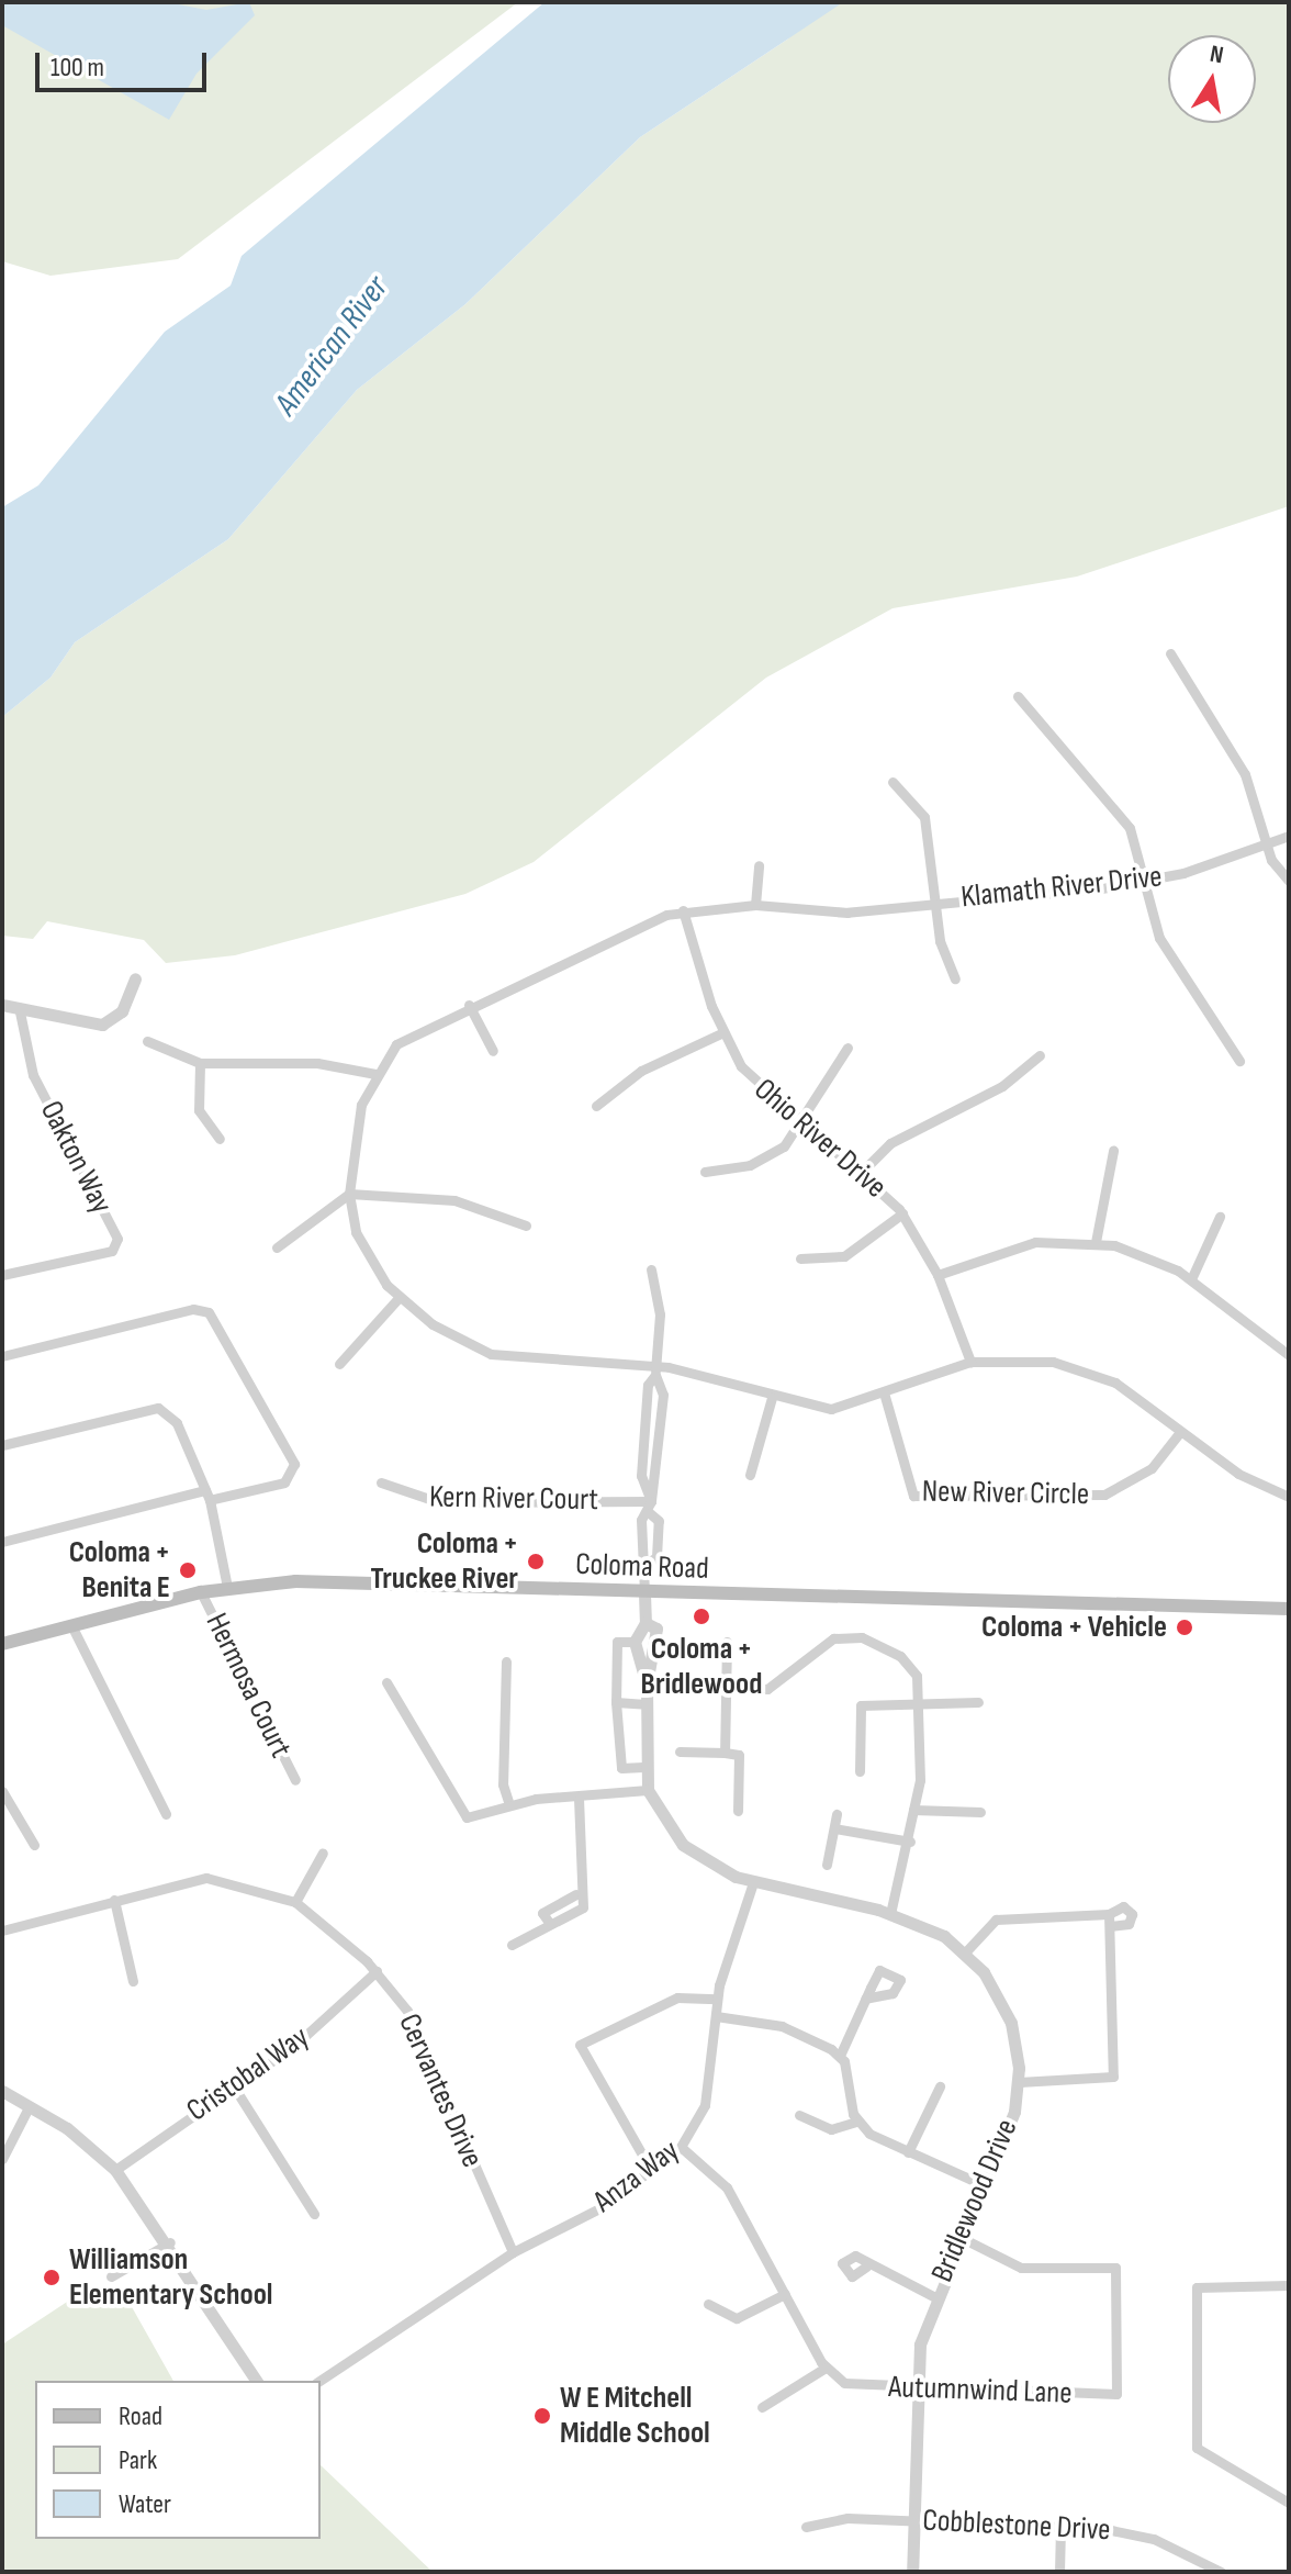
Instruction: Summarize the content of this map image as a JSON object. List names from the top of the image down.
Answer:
{
  "streets": {
    "main road": ["Coloma Road"],
    "street": [
      "Klamath River Drive",
      "Ohio River Drive",
      "Oakton Way",
      "New River Circle",
      "Kern River Court",
      "Hermosa Court",
      "Cristobal Way",
      "Cervantes Drive",
      "Anza Way",
      "Bridlewood Drive",
      "Autumnwind Lane",
      "Cobblestone Drive"
    ]
  },
  "crossings": [
    ["Klamath River Drive", "Ohio River Drive"],
    ["Klamath River Drive", "New River Circle"],
    ["Coloma Road", "Hermosa Court"],
    ["Coloma Road", "Bridlewood Drive"],
    ["Cristobal Way", "Cervantes Drive"],
    ["Cervantes Drive", "Anza Way"],
    ["Anza Way", "Bridlewood Drive"],
    ["Bridlewood Drive", "Autumnwind Lane"],
    ["Bridlewood Drive", "Cobblestone Drive"]
  ],
  "water": ["American River"],
  "places": [
    "Coloma + Truckee River",
    "Coloma + Benita E",
    "Coloma + Bridlewood",
    "Coloma + Vehicle",
    "Williamson Elementary School",
    "W E Mitchell Middle School"
  ],
  "legend": ["Road", "Park", "Water"],
  "scale_bar": "100 m",
  "north": "top"
}
